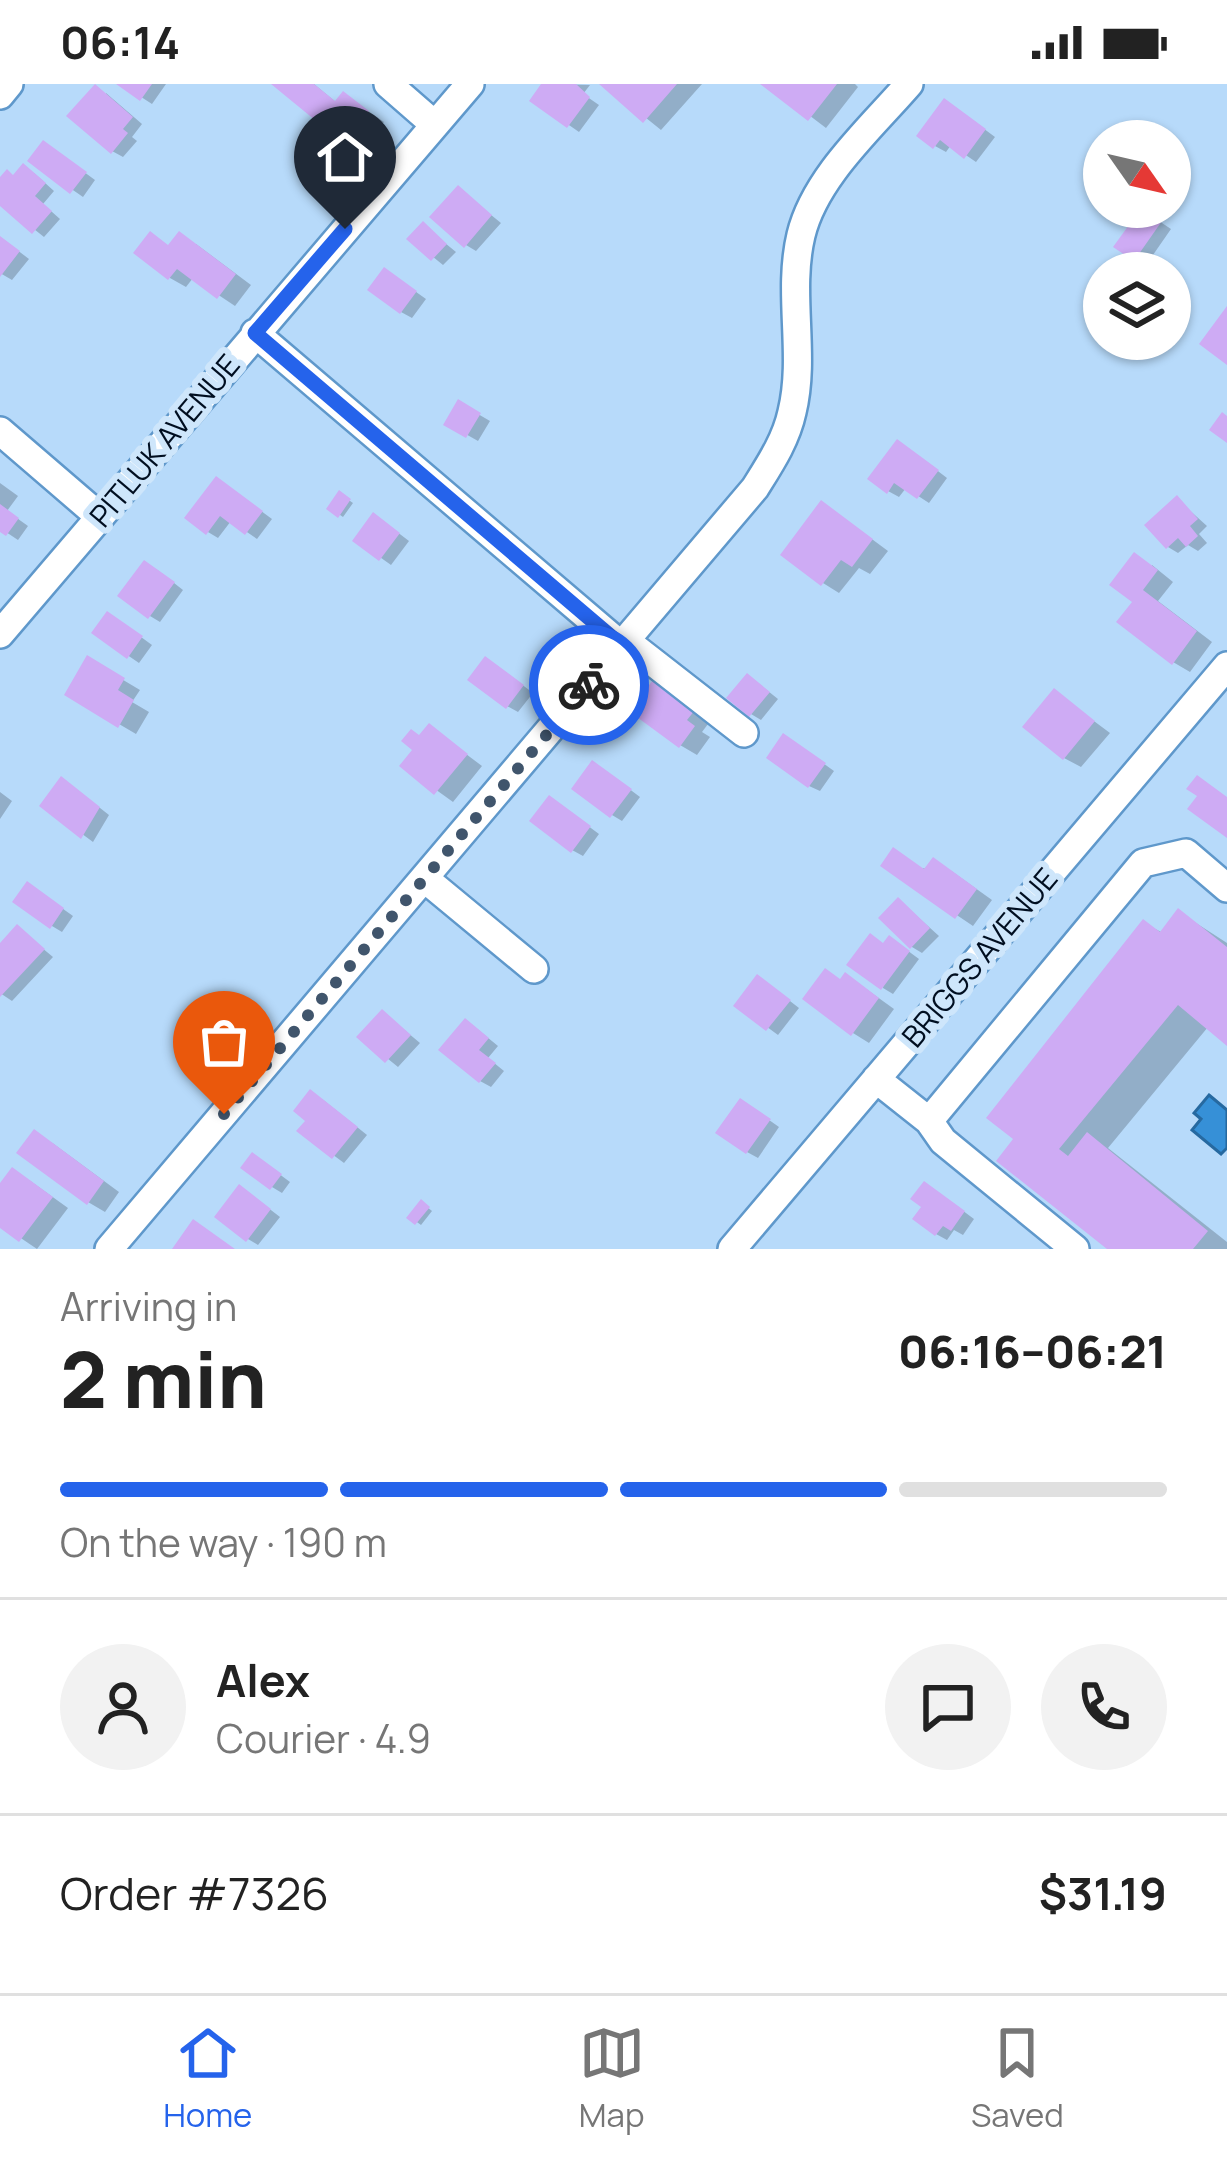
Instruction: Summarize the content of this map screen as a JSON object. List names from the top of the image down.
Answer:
{
  "streets": {
    "street": ["PITLUK AVENUE", "BRIGGS AVENUE"]
  },
  "north": "bottom right",
  "page": {
    "status": "06:14",
    "heading": ["2 min", "Arriving in", "06:16–06:21"],
    "panel": [
      "Alex",
      "Courier · 4.9",
      "Order #7326",
      "$31.19"
    ],
    "bar": "On the way · 190 m",
    "tabs": ["Home", "Map", "Saved"]
  }
}
